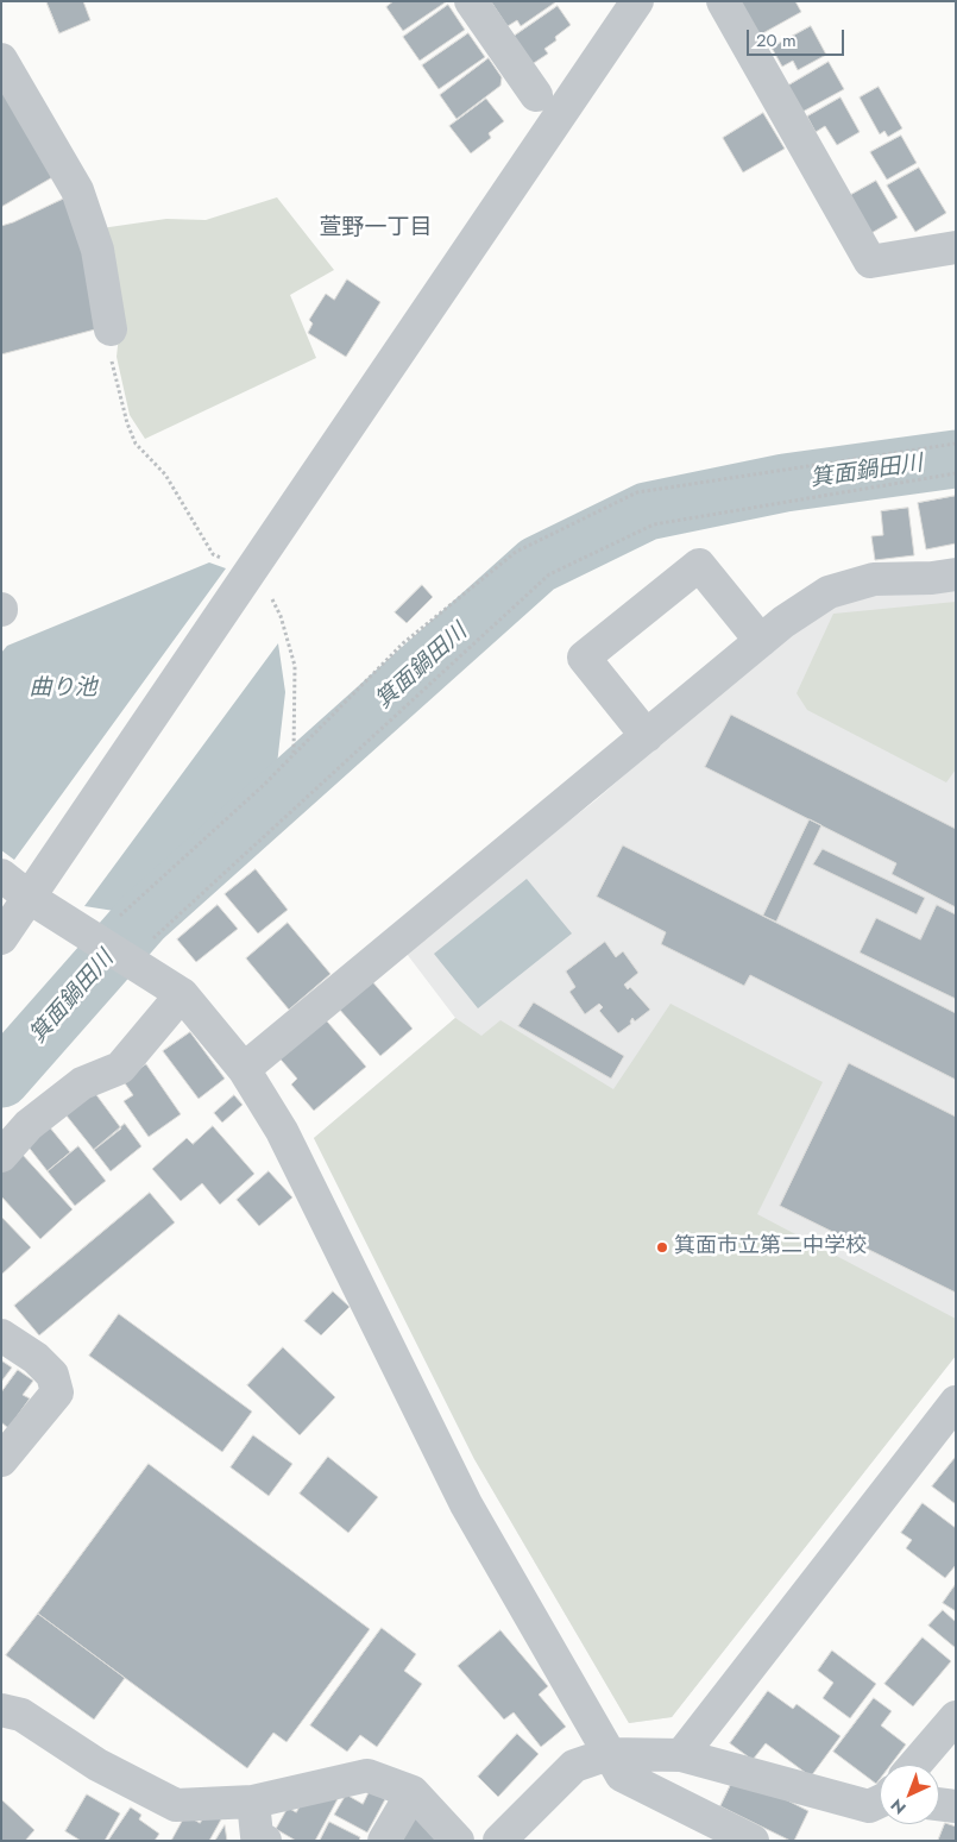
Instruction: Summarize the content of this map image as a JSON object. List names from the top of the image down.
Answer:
{
  "districts": ["萱野一丁目"],
  "water": ["箕面鍋田川", "曲り池"],
  "places": ["箕面市立第二中学校"],
  "scale_bar": "20 m",
  "north": "bottom left"
}
